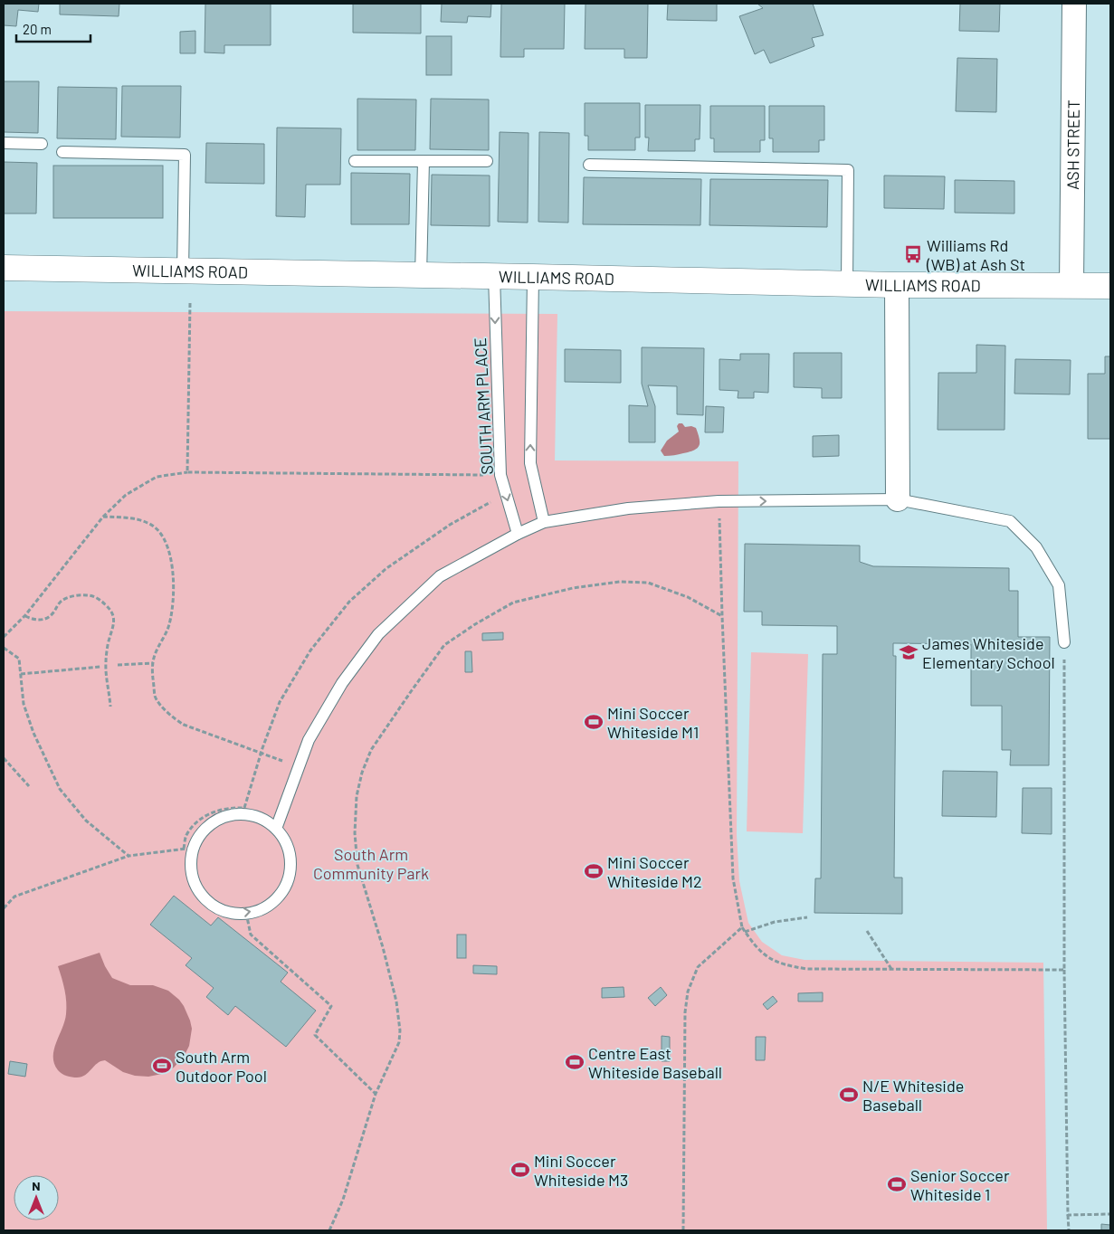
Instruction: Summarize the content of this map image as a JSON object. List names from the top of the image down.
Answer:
{
  "streets": {
    "street": ["ASH STREET", "WILLIAMS ROAD"],
    "lane": ["SOUTH ARM PLACE"]
  },
  "crossings": [
    ["ASH STREET", "WILLIAMS ROAD"],
    ["WILLIAMS ROAD", "SOUTH ARM PLACE"]
  ],
  "parks": ["South Arm Community Park"],
  "places": {
    "bus stop": ["Williams Rd (WB) at Ash St"],
    "school or university": ["James Whiteside Elementary School"],
    "sports": [
      "Mini Soccer Whiteside M1",
      "Mini Soccer Whiteside M2",
      "Centre East Whiteside Baseball",
      "South Arm Outdoor Pool",
      "N/E Whiteside Baseball",
      "Mini Soccer Whiteside M3",
      "Senior Soccer Whiteside 1"
    ]
  },
  "scale_bar": "20 m",
  "north": "top"
}
